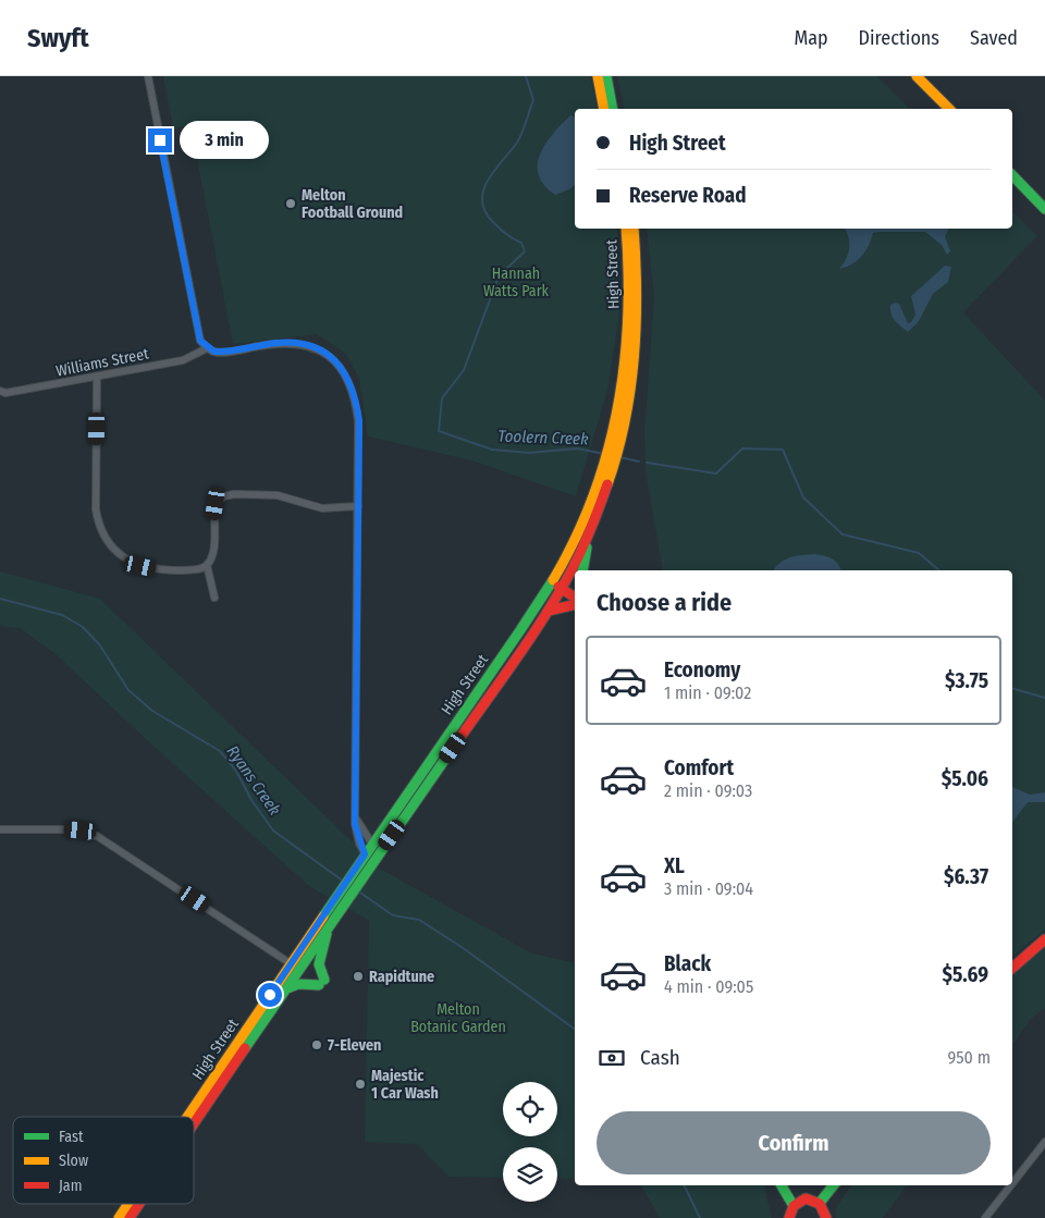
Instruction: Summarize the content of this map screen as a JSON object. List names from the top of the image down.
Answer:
{
  "streets": {
    "main road": ["High Street"],
    "street": ["Williams Street"]
  },
  "water": ["Toolern Creek", "Ryans Creek"],
  "parks": ["Hannah Watts Park", "Melton Botanic Garden"],
  "places": [
    "Melton Football Ground",
    "Rapidtune",
    "7-Eleven",
    "Majestic 1 Car Wash"
  ],
  "legend": ["Fast", "Slow", "Jam"],
  "page": {
    "header": "Swyft",
    "nav": ["Map", "Directions", "Saved"],
    "banner": ["High Street", "Reserve Road"],
    "bubble": "3 min",
    "heading": "Choose a ride",
    "list": [
      {
        "name": "Economy",
        "note": "1 min · 09:02",
        "value": "$3.75"
      },
      {
        "name": "Comfort",
        "note": "2 min · 09:03",
        "value": "$5.06"
      },
      {
        "name": "XL",
        "note": "3 min · 09:04",
        "value": "$6.37"
      },
      {
        "name": "Black",
        "note": "4 min · 09:05",
        "value": "$5.69"
      }
    ],
    "pay": ["Cash", "950 m"],
    "buttons": "Confirm"
  }
}
